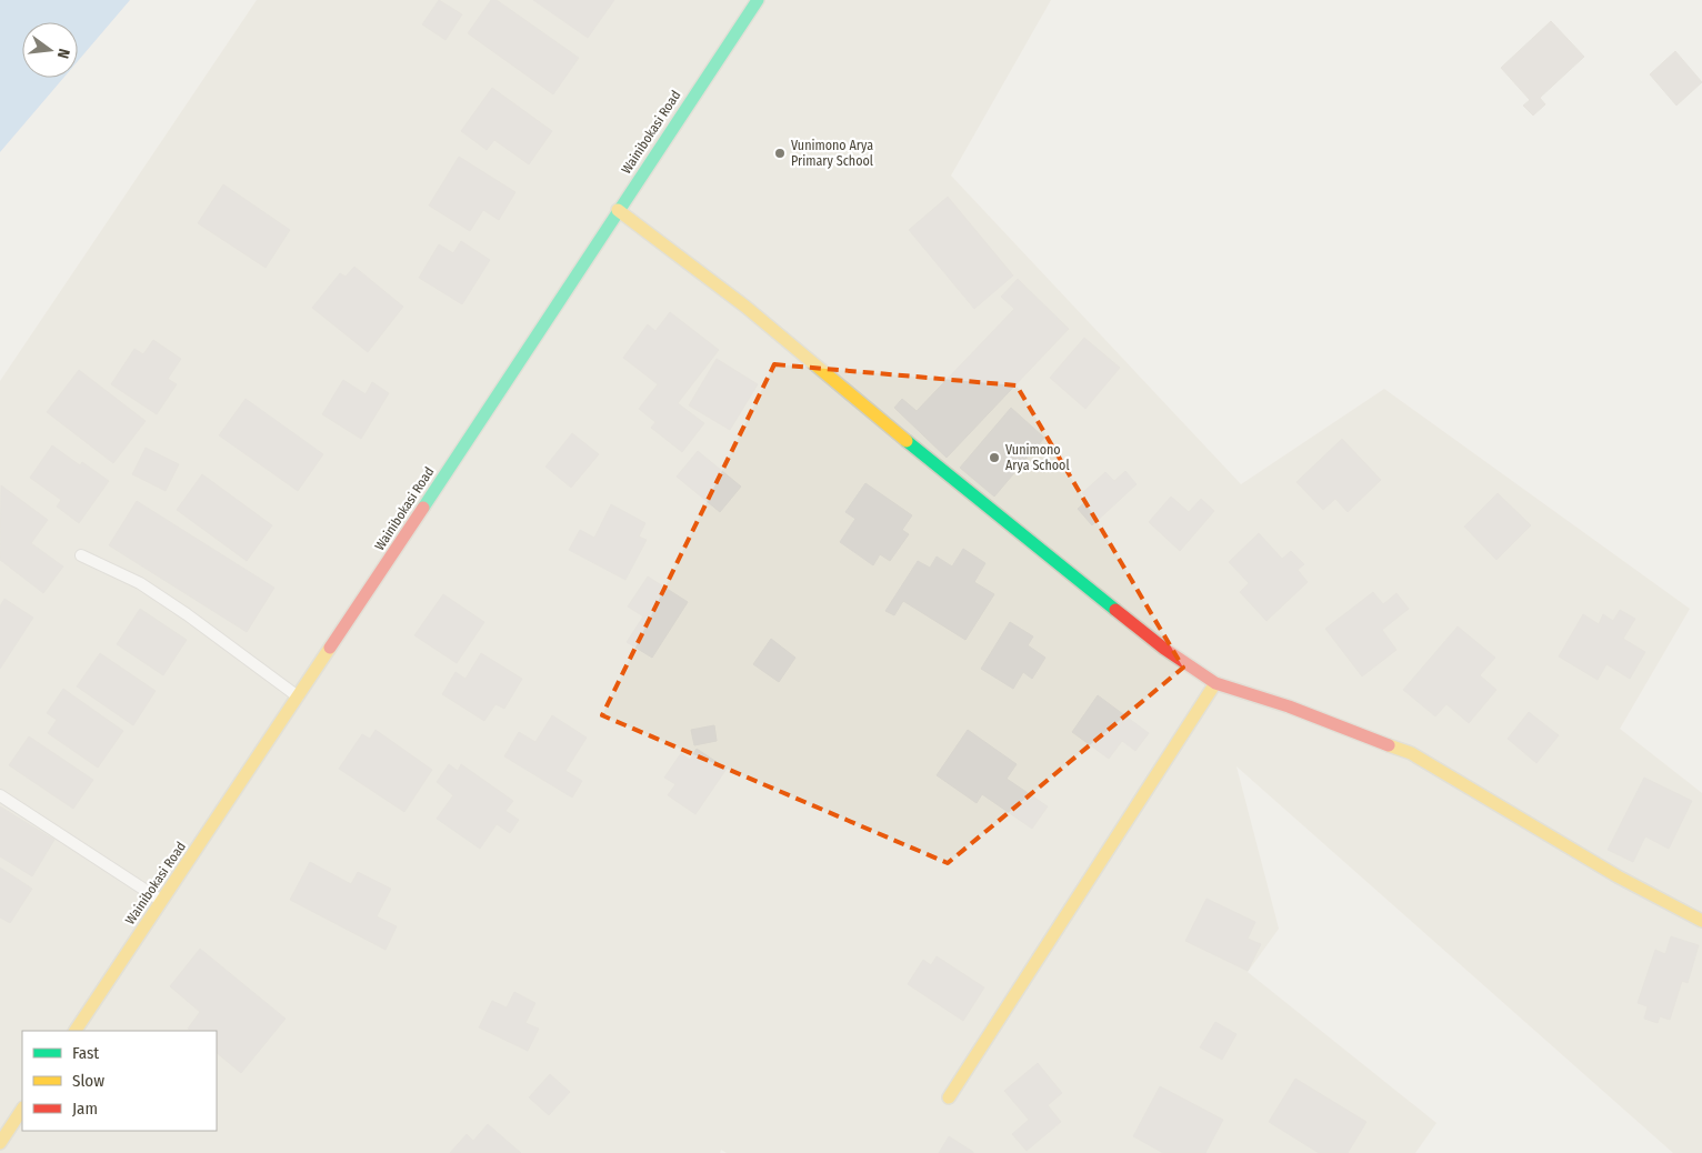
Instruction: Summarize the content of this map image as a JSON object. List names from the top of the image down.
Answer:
{
  "streets": {
    "street": ["Wainibokasi Road"]
  },
  "places": ["Vunimono Arya Primary School", "Vunimono Arya School"],
  "legend": ["Fast", "Slow", "Jam"],
  "north": "right"
}
